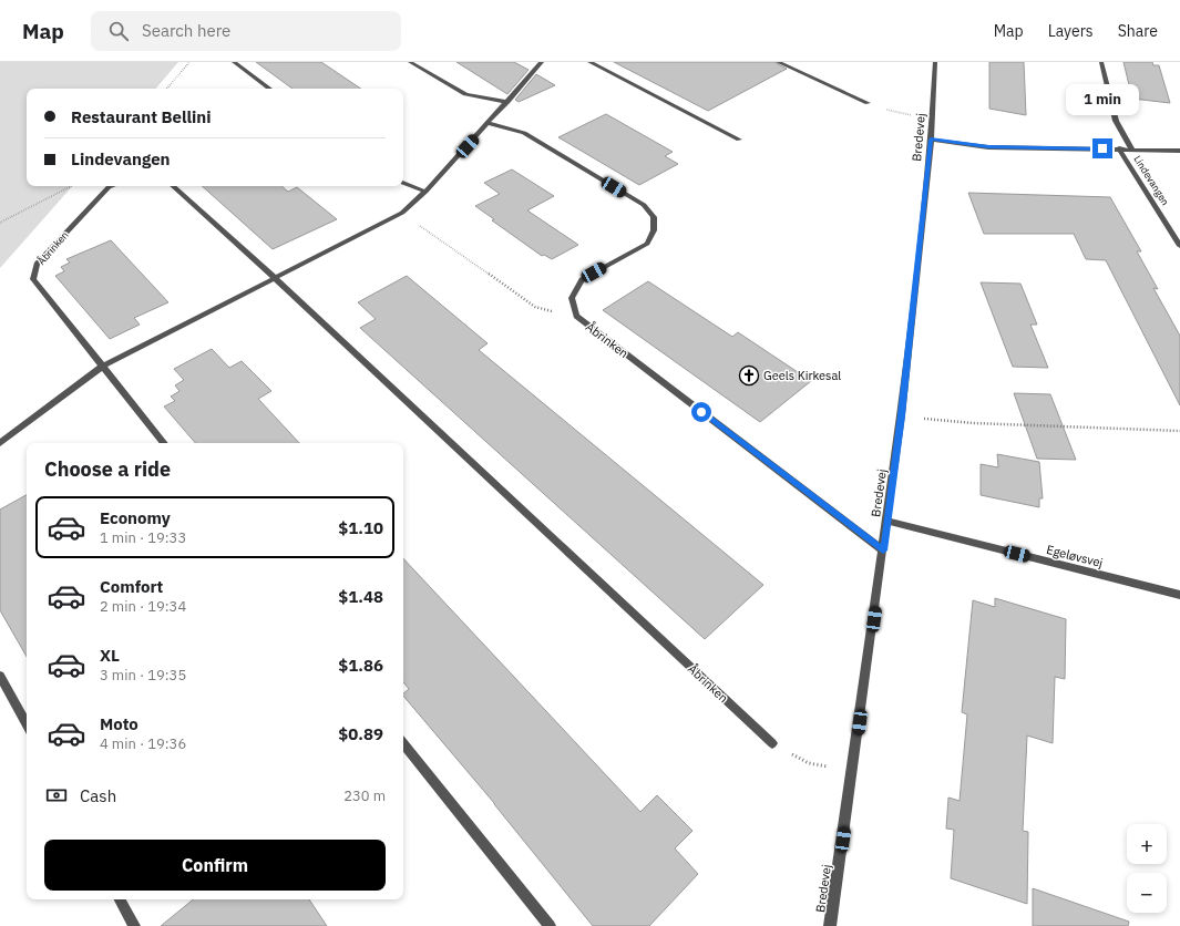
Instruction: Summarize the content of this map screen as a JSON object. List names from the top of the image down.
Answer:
{
  "streets": {
    "street": [
      "Bredevej",
      "Lindevangen",
      "Åbrinken",
      "Egeløvsvej"
    ]
  },
  "crossings": [
    ["Bredevej", "Lindevangen"],
    ["Bredevej", "Åbrinken"],
    ["Bredevej", "Egeløvsvej"]
  ],
  "places": {
    "church": ["Geels Kirkesal"]
  },
  "page": {
    "header": "Map",
    "search": "Search here",
    "nav": ["Map", "Layers", "Share"],
    "bubble": "1 min",
    "banner": ["Restaurant Bellini", "Lindevangen"],
    "heading": "Choose a ride",
    "list": [
      {
        "name": "Economy",
        "note": "1 min · 19:33",
        "value": "$1.10"
      },
      {
        "name": "Comfort",
        "note": "2 min · 19:34",
        "value": "$1.48"
      },
      {
        "name": "XL",
        "note": "3 min · 19:35",
        "value": "$1.86"
      },
      {
        "name": "Moto",
        "note": "4 min · 19:36",
        "value": "$0.89"
      }
    ],
    "pay": ["Cash", "230 m"],
    "map_buttons": ["+", "−"],
    "buttons": "Confirm"
  }
}
